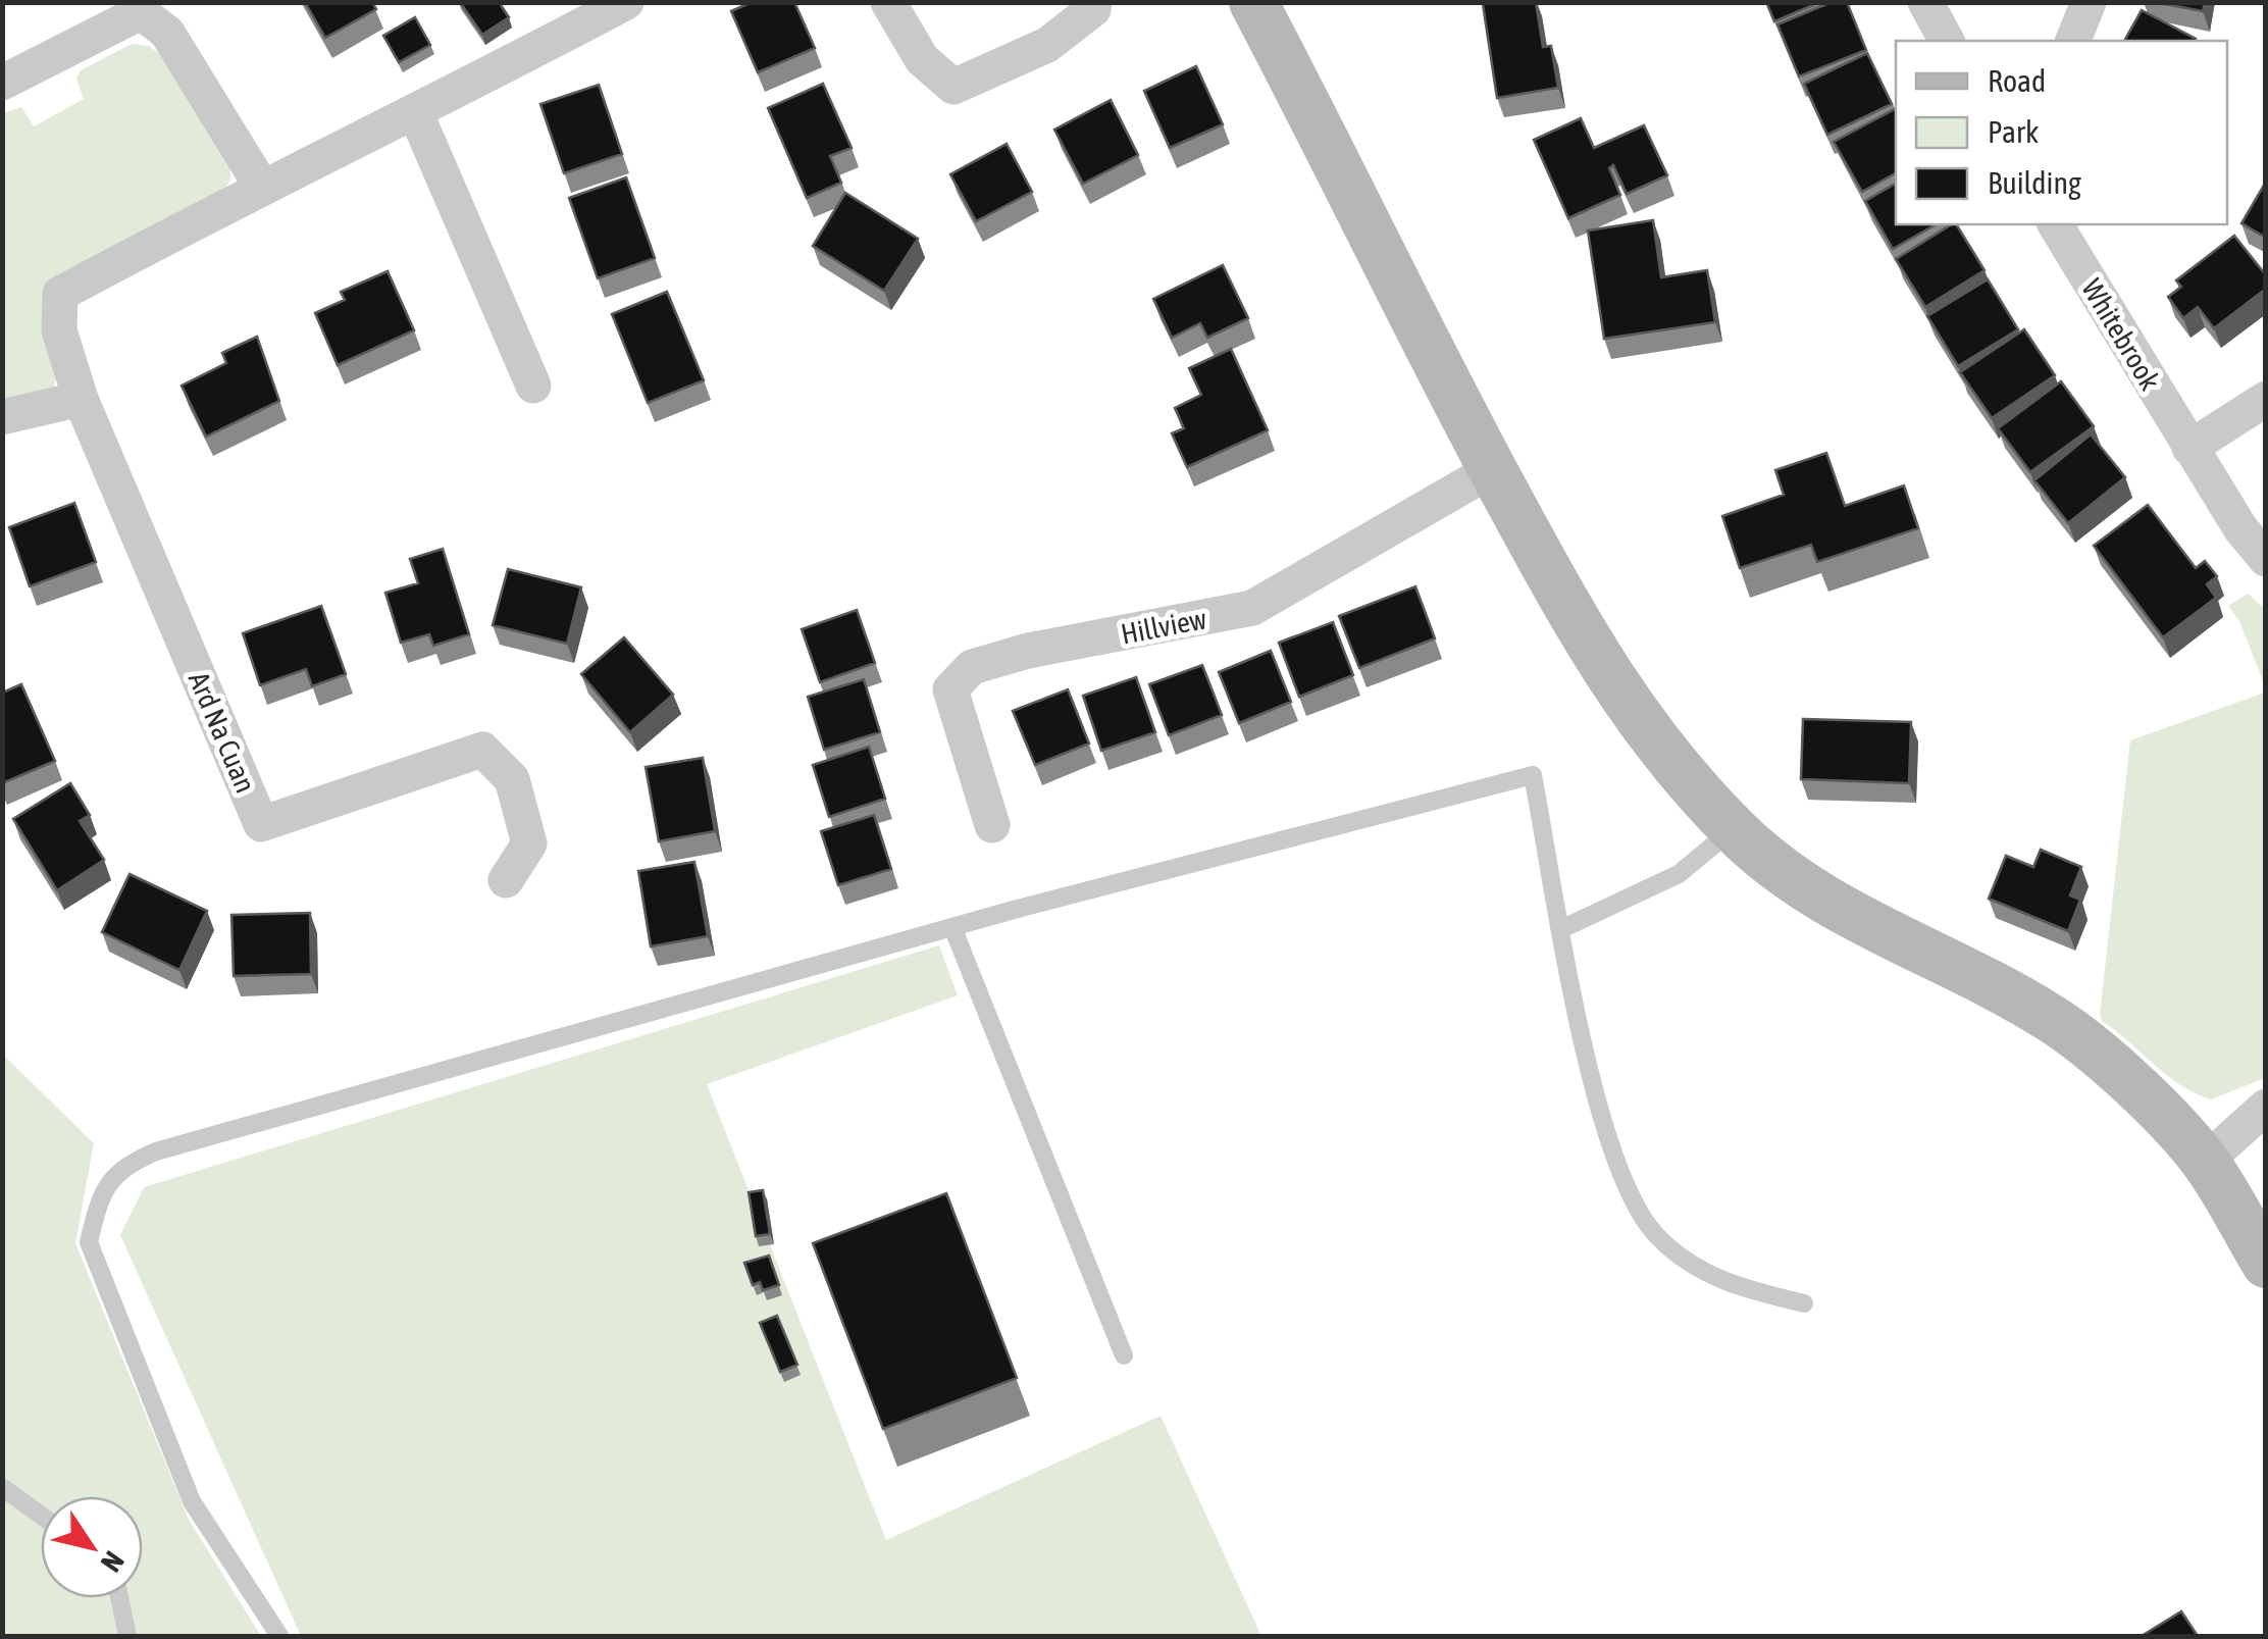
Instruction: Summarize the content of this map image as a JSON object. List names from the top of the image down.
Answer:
{
  "streets": {
    "street": ["Whitebrook", "Hillview", "Ard Na Cuan"]
  },
  "legend": ["Road", "Park", "Building"],
  "north": "bottom right"
}
